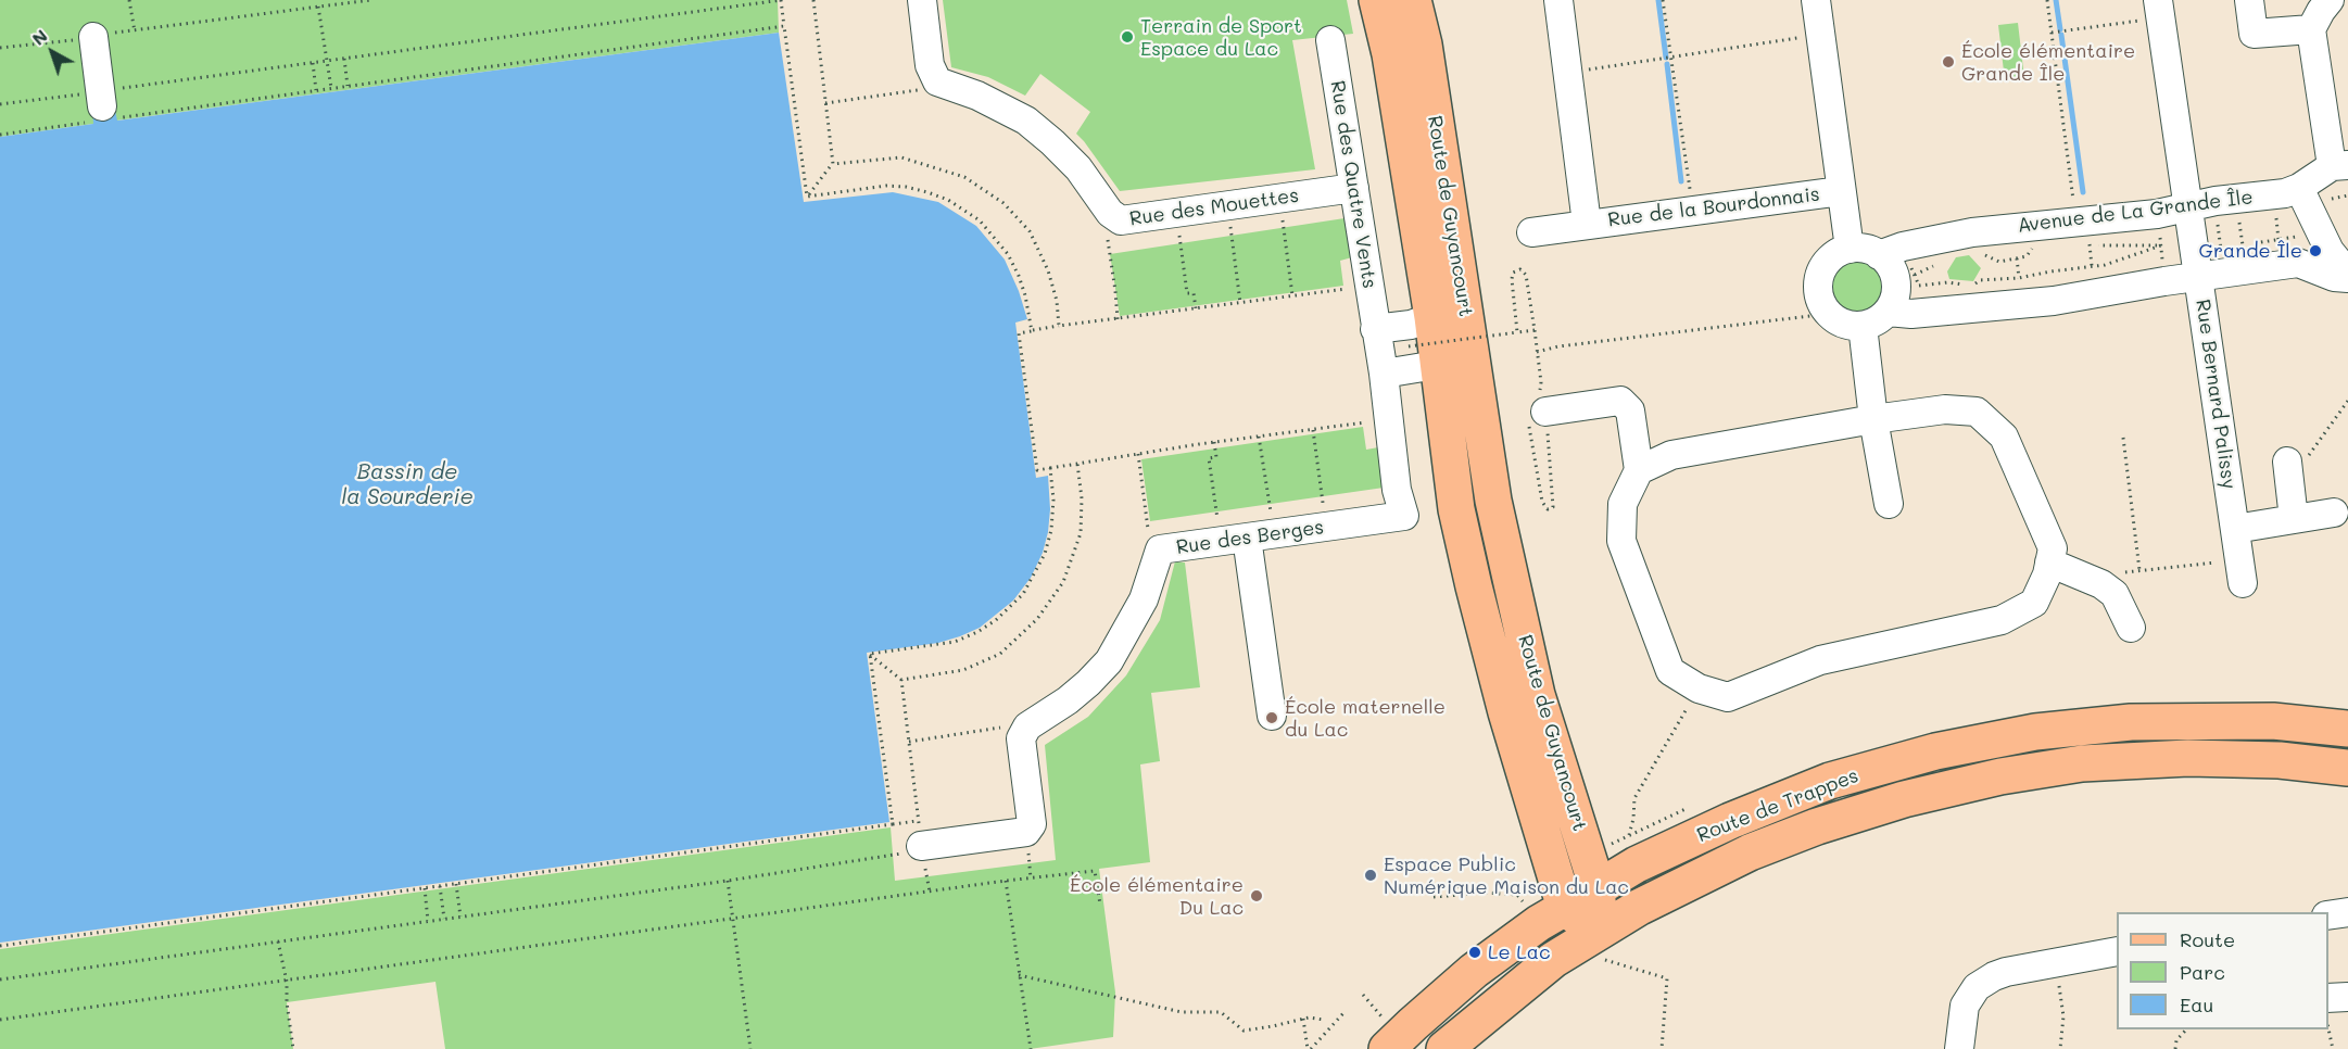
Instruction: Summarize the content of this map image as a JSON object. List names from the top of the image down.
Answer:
{
  "streets": {
    "main road": ["Route de Guyancourt", "Route de Trappes"],
    "street": [
      "Rue des Quatre Vents",
      "Rue des Mouettes",
      "Rue de la Bourdonnais",
      "Avenue de La Grande Île",
      "Rue Bernard Palissy",
      "Rue des Berges"
    ]
  },
  "crossings": [
    ["Rue des Quatre Vents", "Rue des Mouettes"],
    ["Rue des Quatre Vents", "Rue des Berges"],
    ["Avenue de La Grande Île", "Rue Bernard Palissy"],
    ["Route de Guyancourt", "Route de Trappes"]
  ],
  "water": ["Bassin de la Sourderie"],
  "places": [
    "Terrain de Sport Espace du Lac",
    "École élémentaire Grande Île",
    "Grande Île",
    "École maternelle du Lac",
    "Espace Public Numérique Maison du Lac",
    "École élémentaire Du Lac",
    "Le Lac"
  ],
  "legend": ["Route", "Parc", "Eau"],
  "north": "top left"
}
